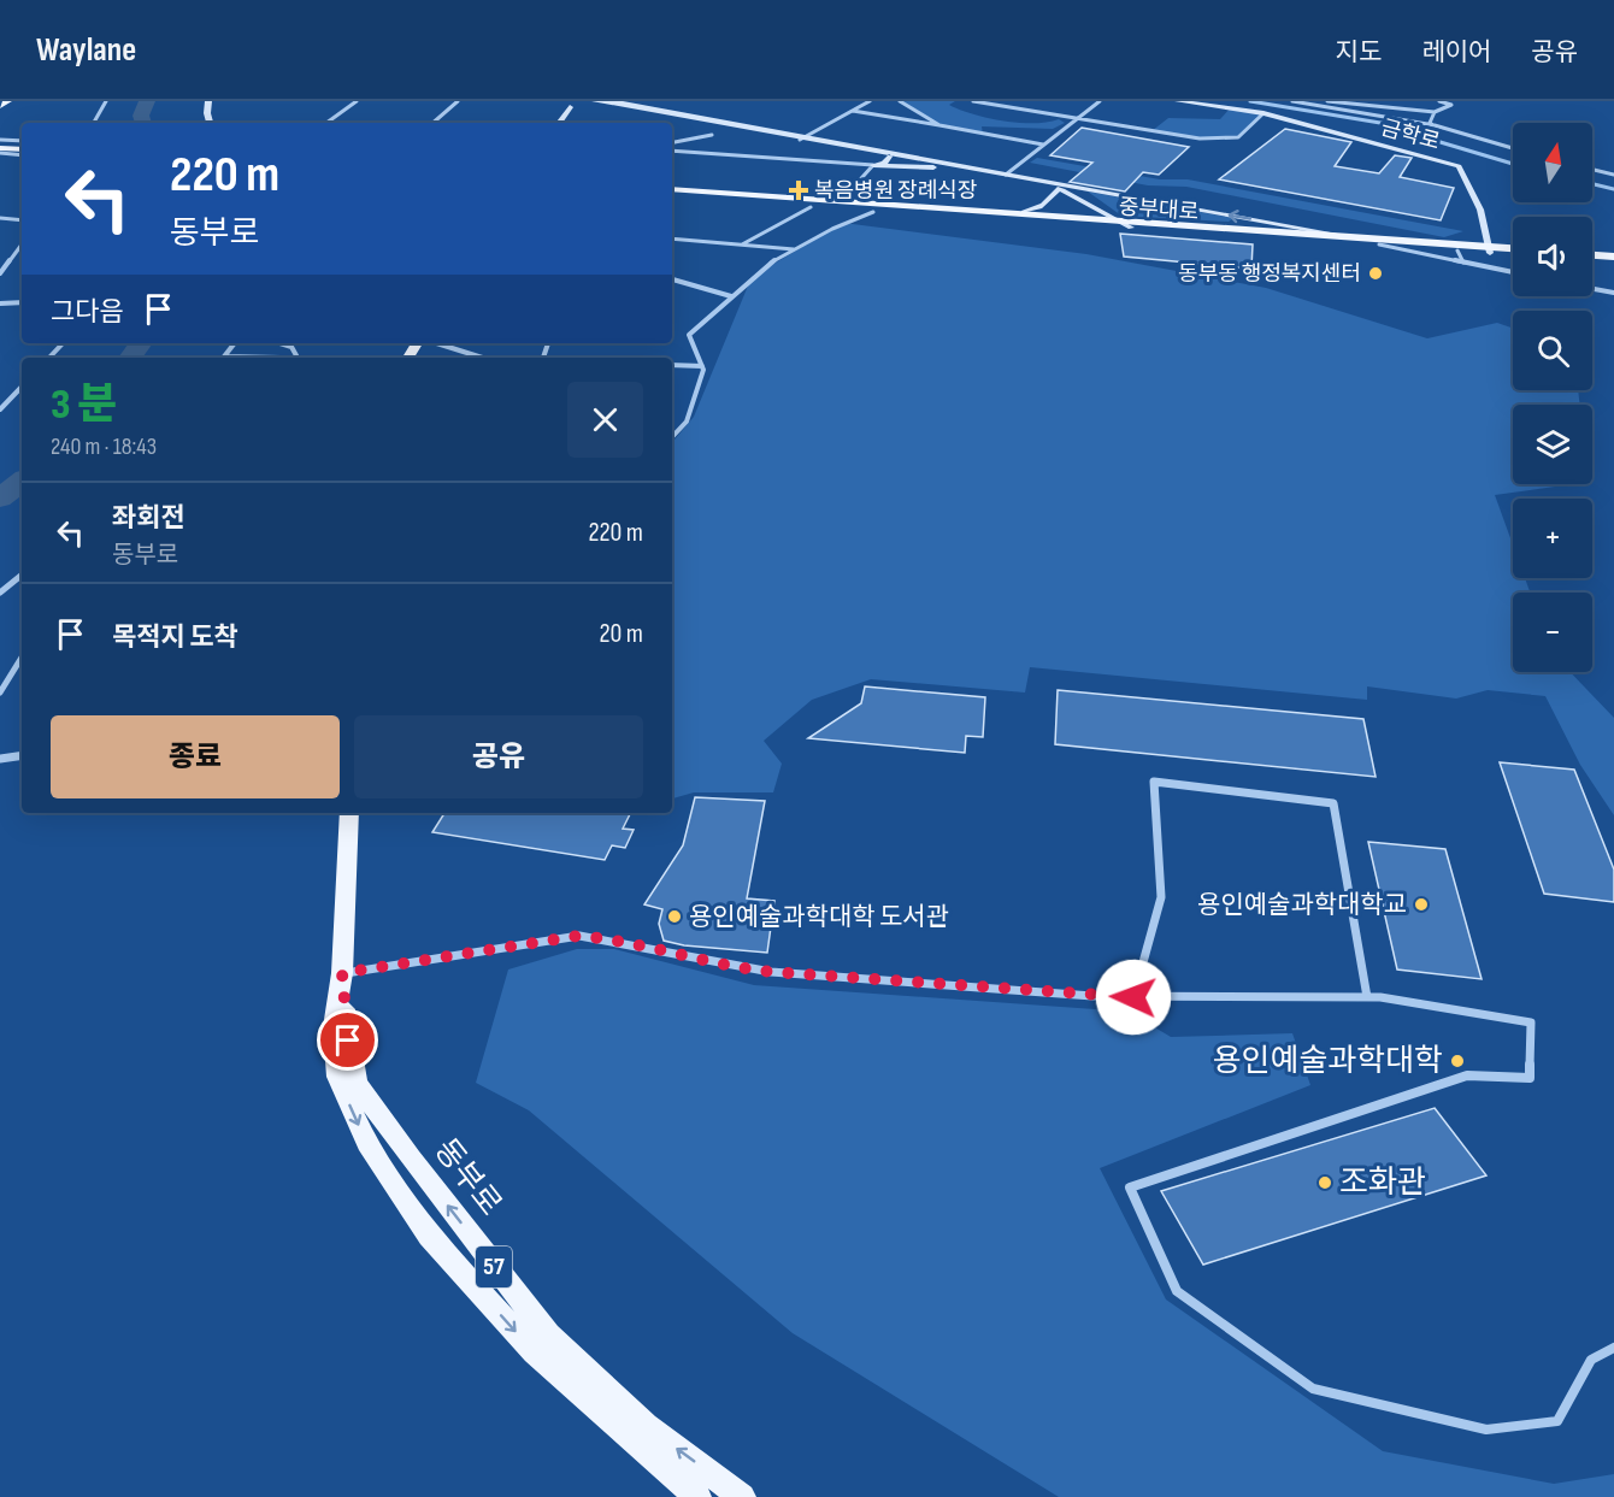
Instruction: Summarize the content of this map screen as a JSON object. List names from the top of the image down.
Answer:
{
  "streets": {
    "main road": [
      "금학로",
      "중부대로",
      "동부로",
      "57"
    ]
  },
  "crossings": [
    ["금학로", "중부대로"]
  ],
  "places": {
    "health": ["복음병원 장례식장"],
    "other": [
      "동부동 행정복지센터",
      "용인예술과학대학교",
      "용인예술과학대학 도서관",
      "용인예술과학대학",
      "조화관"
    ]
  },
  "north": "top",
  "page": {
    "header": "Waylane",
    "nav": ["지도", "레이어", "공유"],
    "map_buttons": ["+", "−"],
    "turn": ["220 m", "동부로"],
    "then": "그다음",
    "heading": ["3 분", "240 m · 18:43"],
    "list": [
      {
        "name": "좌회전",
        "note": "동부로",
        "value": "220 m"
      },
      {
        "name": "목적지 도착",
        "value": "20 m"
      }
    ],
    "buttons": ["종료", "공유"]
  }
}
